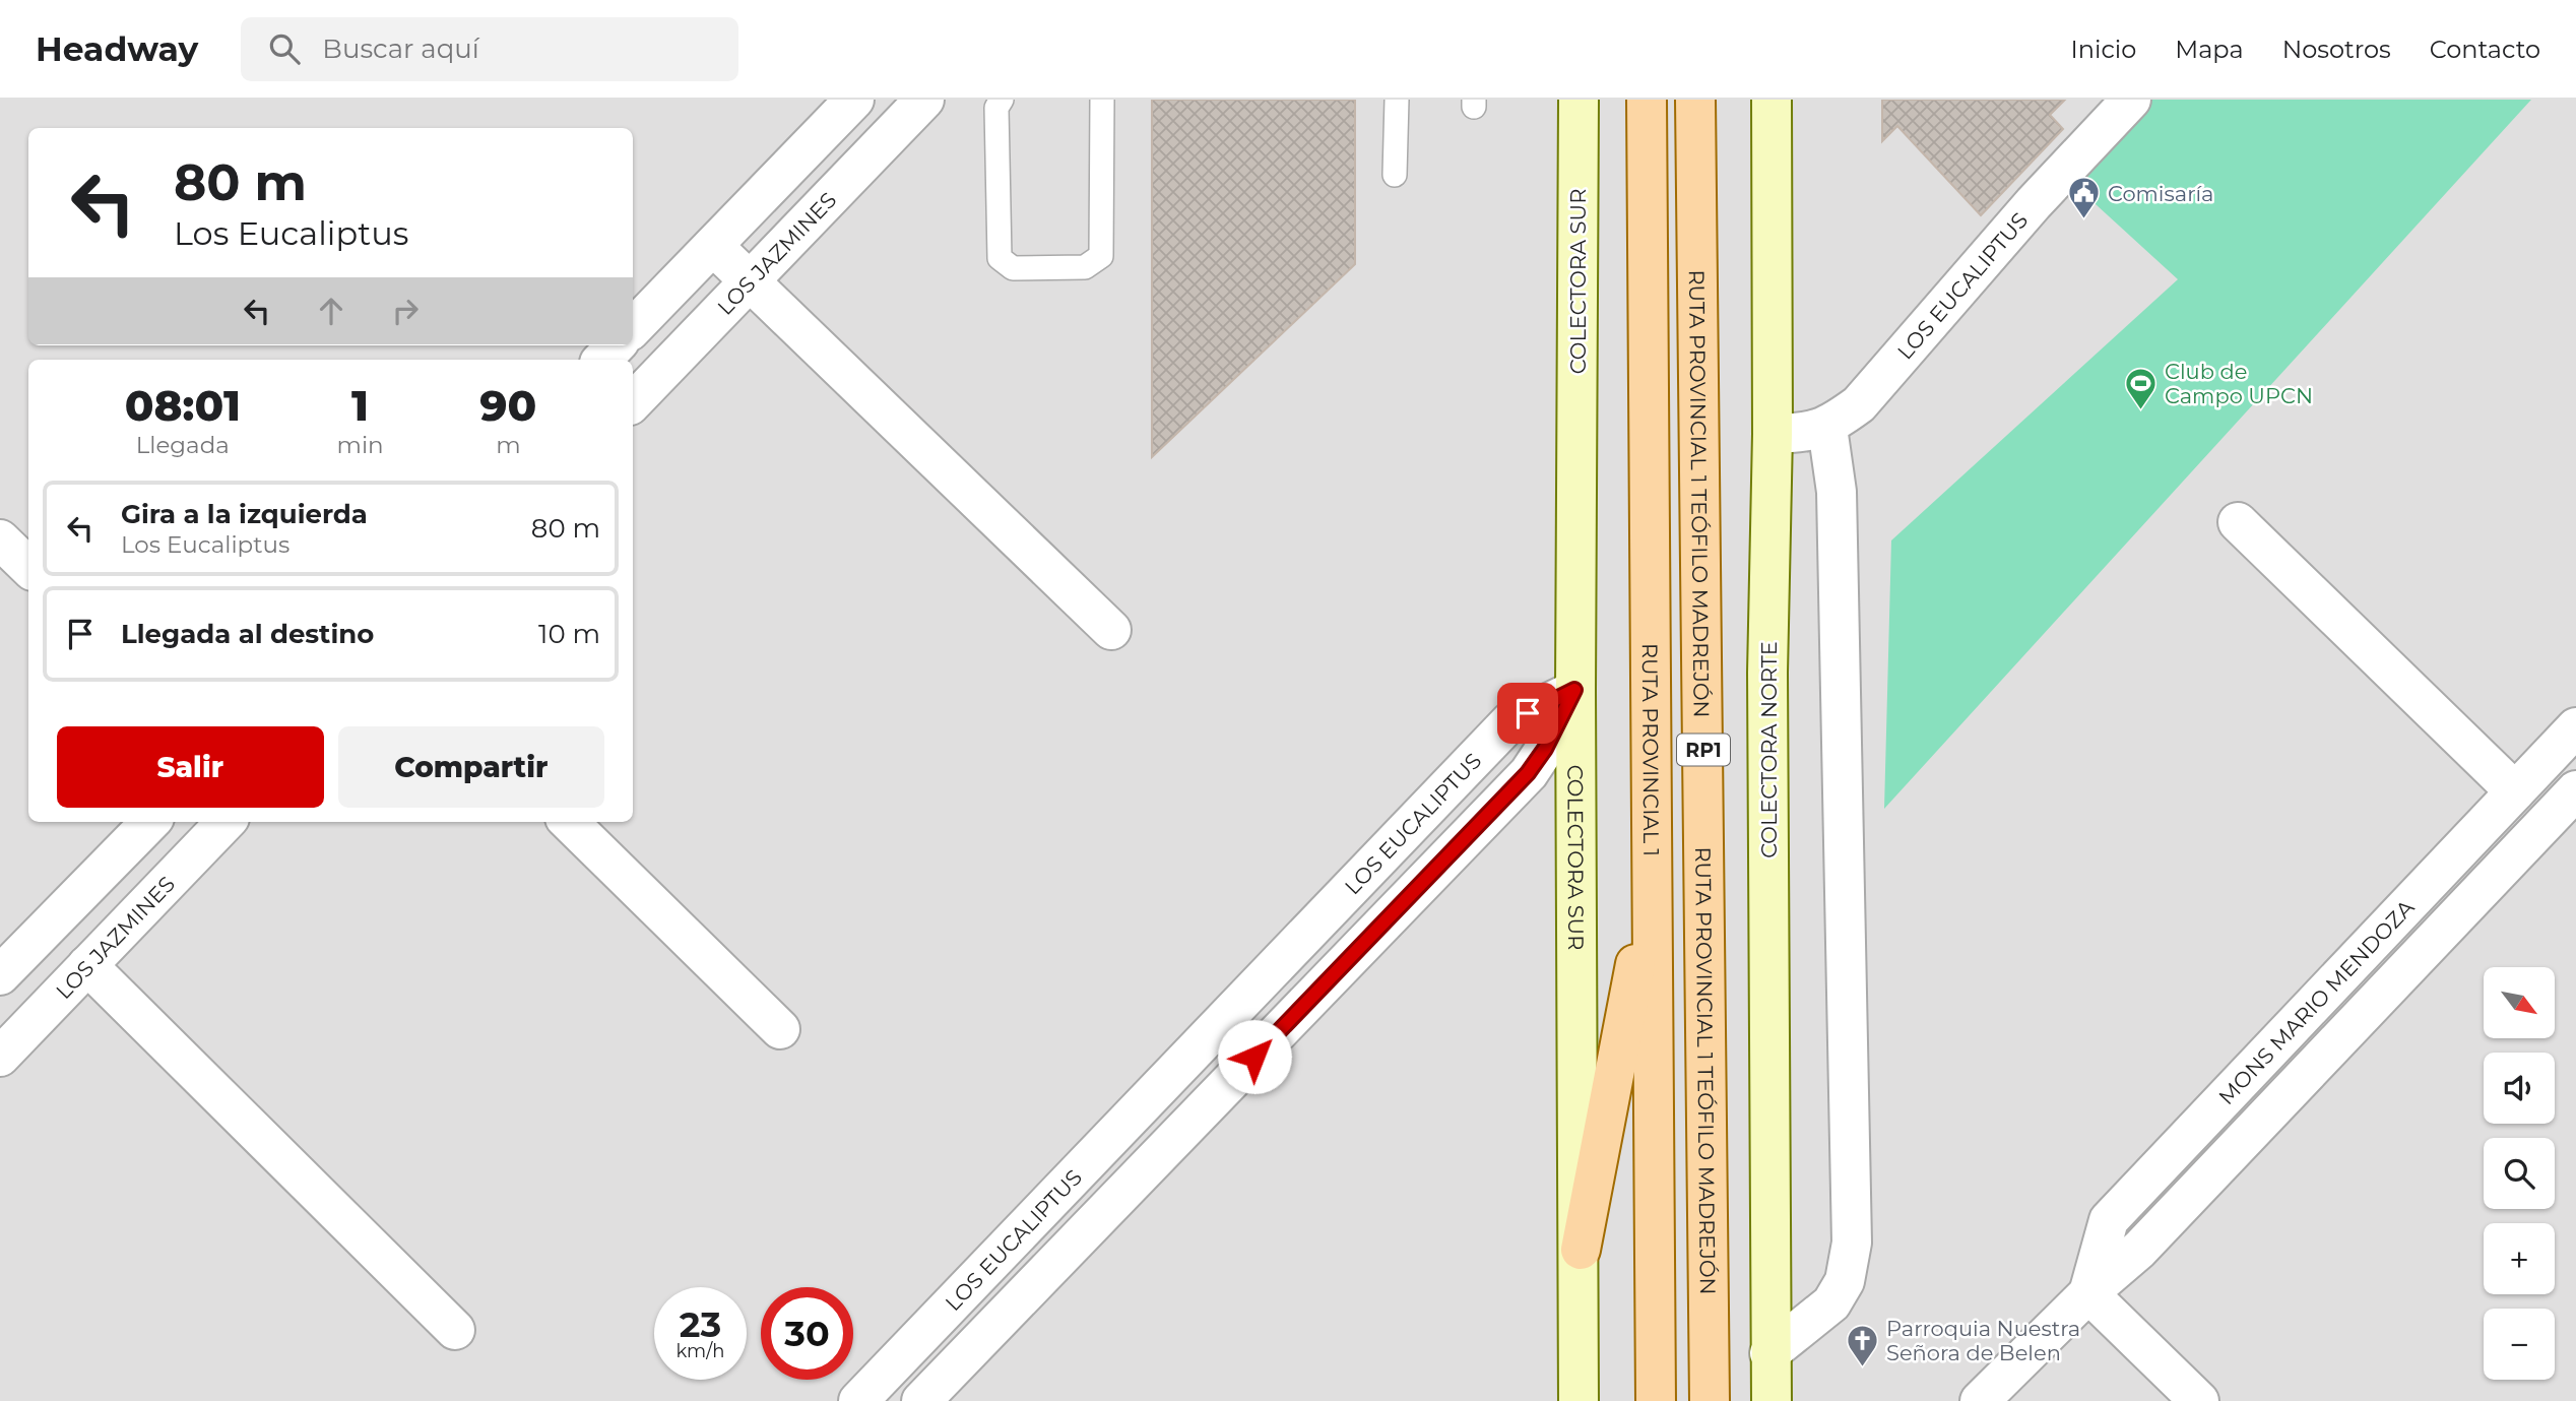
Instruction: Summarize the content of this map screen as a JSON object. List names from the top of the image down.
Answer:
{
  "streets": {
    "main road": [
      "COLECTORA SUR",
      "RUTA PROVINCIAL 1 TEÓFILO MADREJÓN",
      "RP1",
      "COLECTORA NORTE",
      "RUTA PROVINCIAL 1"
    ],
    "street": ["LOS JAZMINES", "LOS EUCALIPTUS", "MONS MARIO MENDOZA"]
  },
  "crossings": [
    ["COLECTORA SUR", "LOS EUCALIPTUS"],
    ["LOS EUCALIPTUS", "COLECTORA NORTE"]
  ],
  "places": {
    "public building": ["Comisaría"],
    "sports": ["Club de Campo UPCN"],
    "church": ["Parroquia Nuestra Señora de Belen"]
  },
  "north": "bottom right",
  "page": {
    "header": "Headway",
    "search": "Buscar aquí",
    "nav": [
      "Inicio",
      "Mapa",
      "Nosotros",
      "Contacto"
    ],
    "turn": ["80 m", "Los Eucaliptus"],
    "eta": [
      "08:01",
      "Llegada",
      "1",
      "min",
      "90",
      "m"
    ],
    "list": [
      {
        "name": "Gira a la izquierda",
        "note": "Los Eucaliptus",
        "value": "80 m"
      },
      {
        "name": "Llegada al destino",
        "value": "10 m"
      }
    ],
    "buttons": ["Salir", "Compartir"],
    "map_buttons": ["+", "−"],
    "speed": "23 km/h",
    "limit": "30"
  }
}
